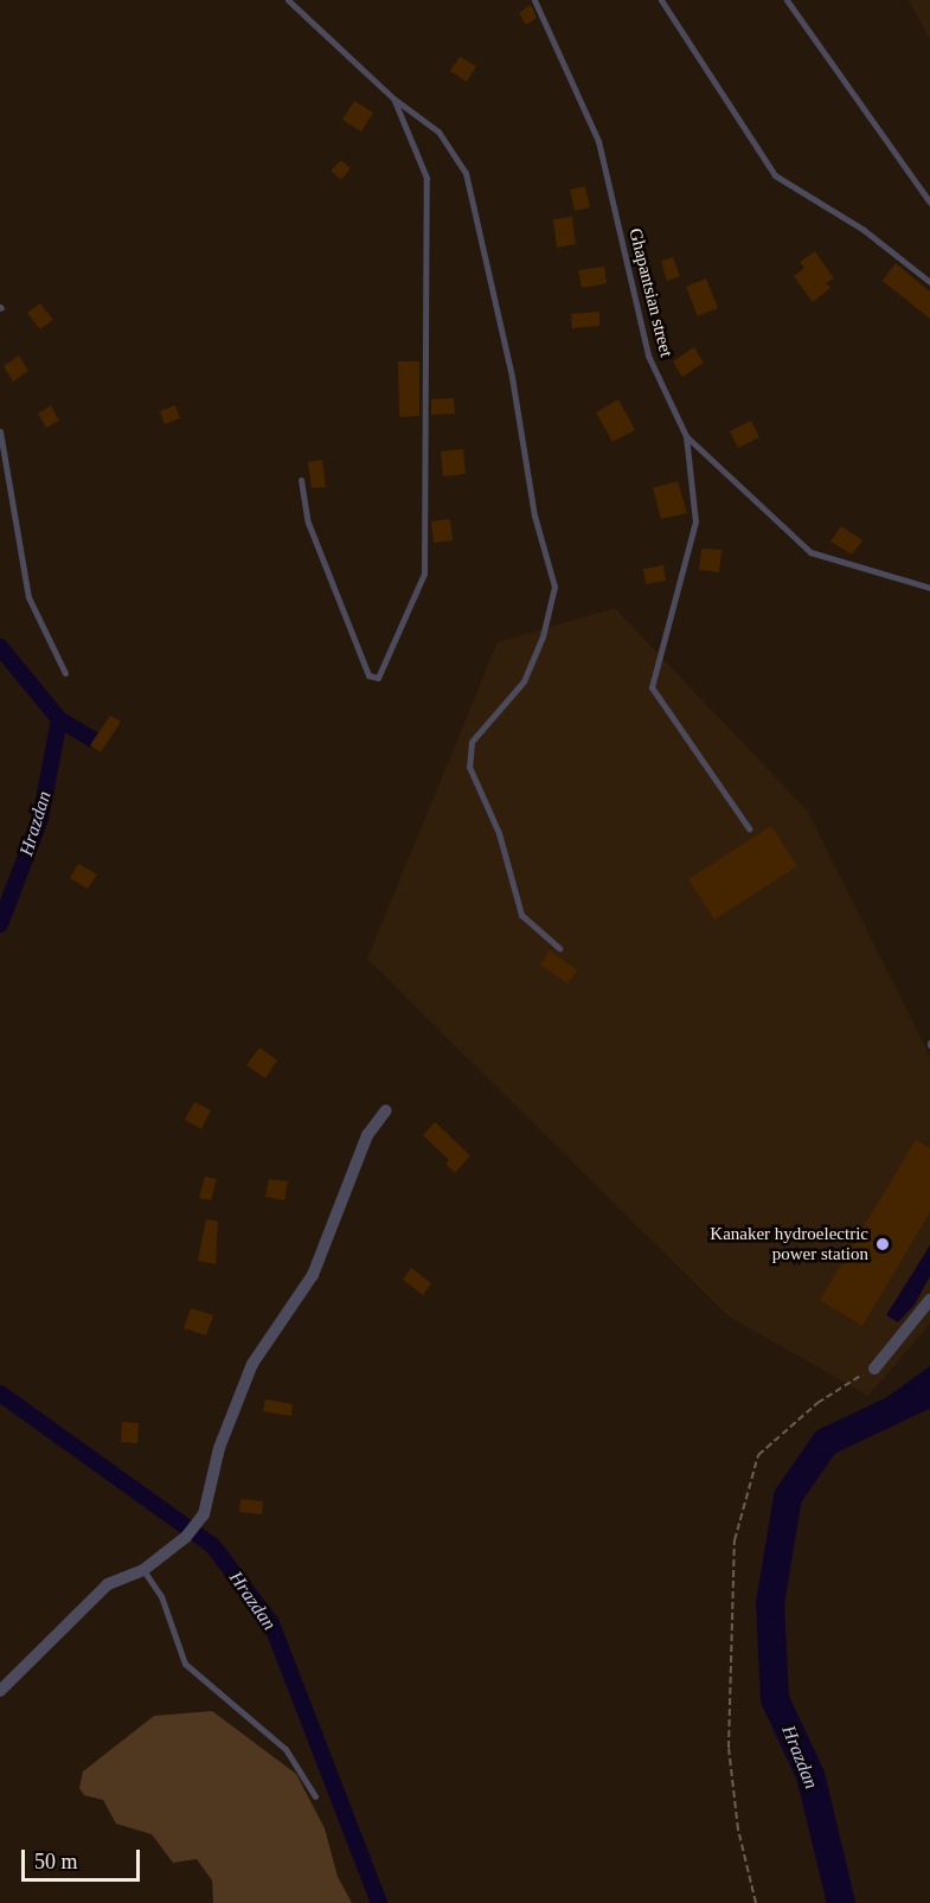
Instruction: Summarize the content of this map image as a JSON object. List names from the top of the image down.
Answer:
{
  "streets": {
    "lane": ["Ghapantsian street"]
  },
  "water": ["Hrazdan"],
  "places": ["Kanaker hydroelectric power station"],
  "scale_bar": "50 m"
}
